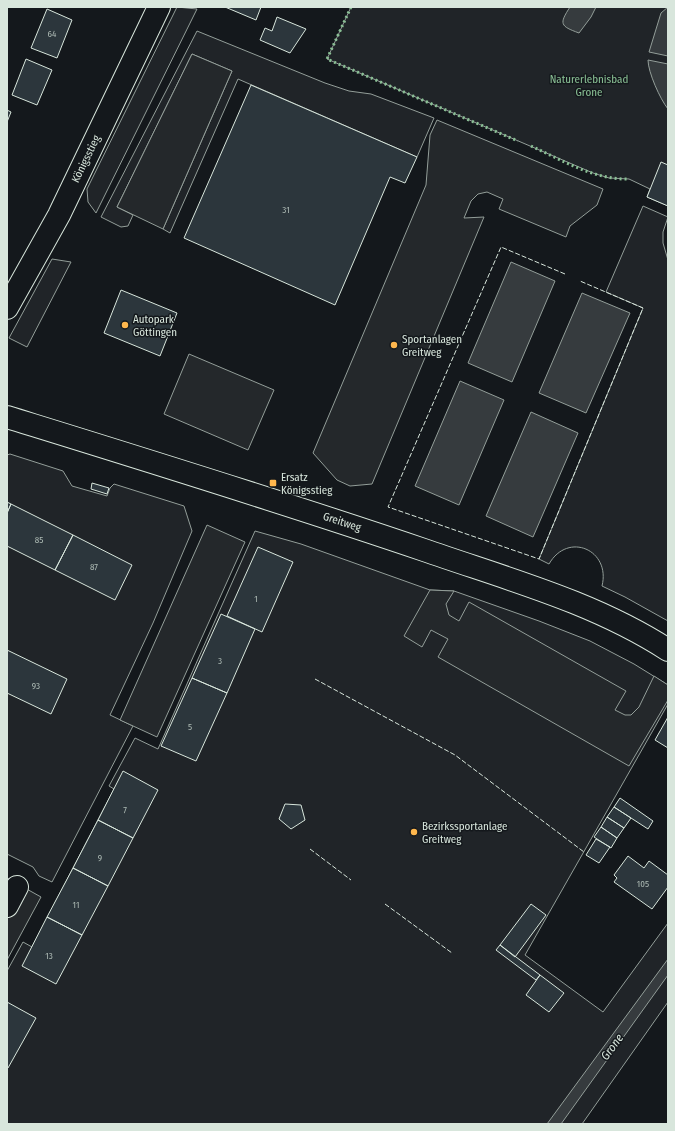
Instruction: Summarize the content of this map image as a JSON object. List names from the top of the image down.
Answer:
{
  "streets": {
    "street": ["Königsstieg", "Greitweg"]
  },
  "water": ["Grone"],
  "parks": ["Naturerlebnisbad Grone"],
  "places": {
    "other": ["Autopark Göttingen", "Sportanlagen Greitweg", "Bezirkssportanlage Greitweg"],
    "transit": ["Ersatz Königsstieg"]
  },
  "house_numbers": [
    "64",
    "31",
    "85",
    "87",
    "1",
    "3",
    "93",
    "5",
    "7",
    "9",
    "105",
    "11",
    "13"
  ]
}
